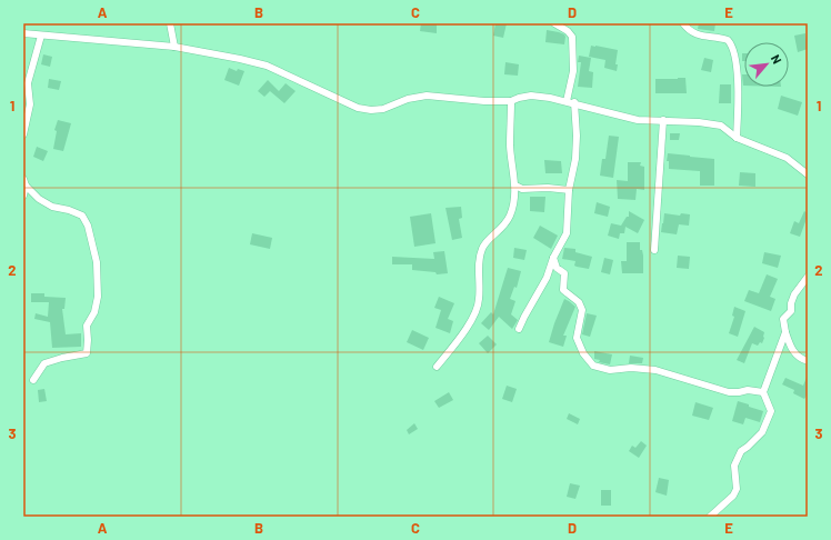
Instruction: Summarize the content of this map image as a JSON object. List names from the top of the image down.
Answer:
{
  "north": "top right",
  "grid": {
    "columns": [
      "A",
      "B",
      "C",
      "D",
      "E"
    ],
    "rows": ["1", "2", "3"]
  }
}
